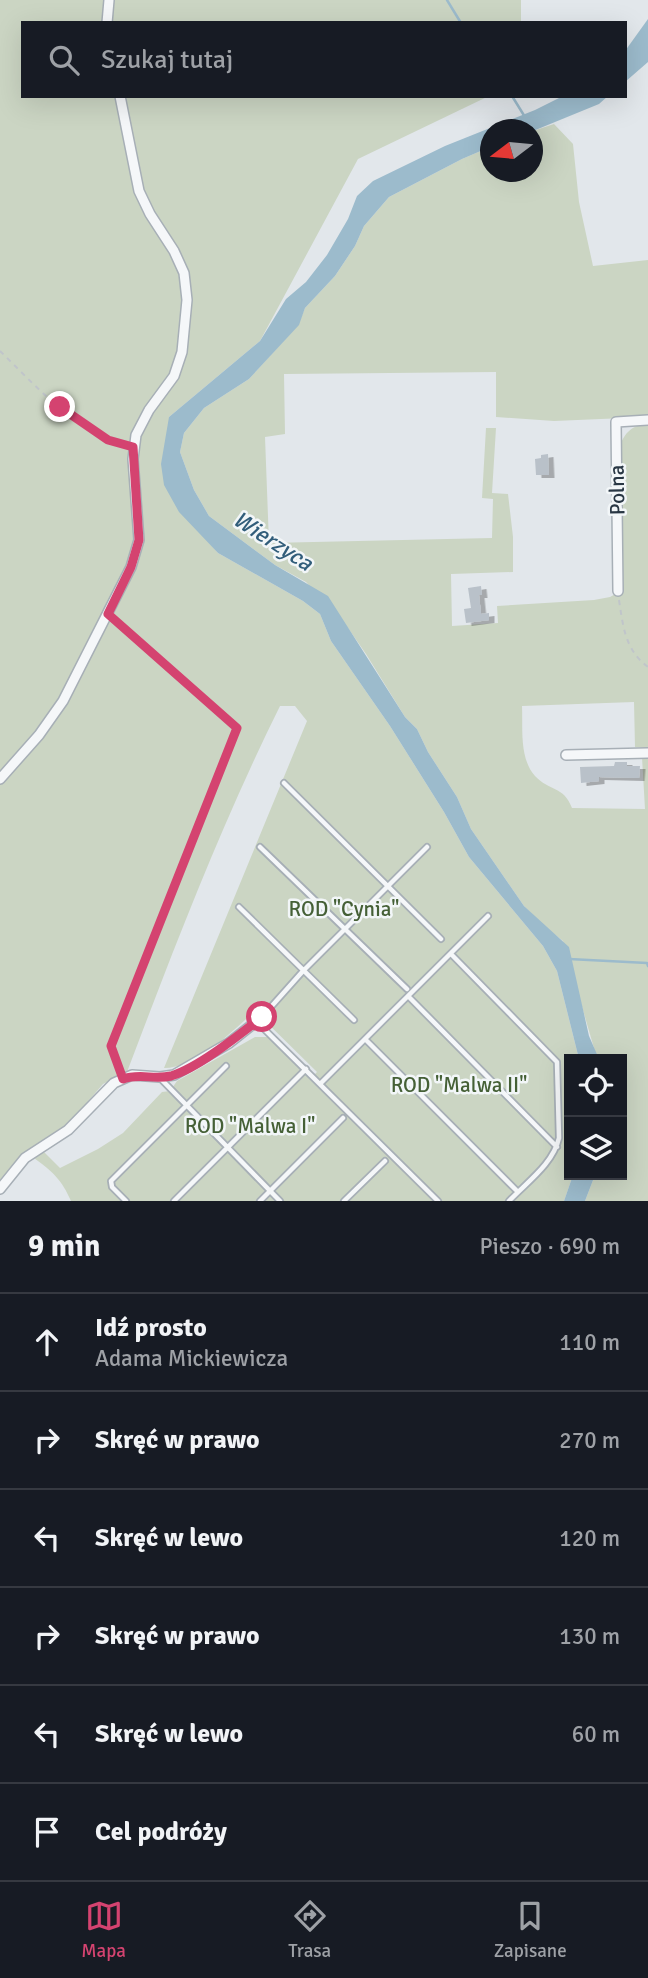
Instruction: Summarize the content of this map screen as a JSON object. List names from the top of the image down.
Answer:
{
  "streets": {
    "street": ["Polna"]
  },
  "water": ["Wierzyca"],
  "parks": ["ROD \"Cynia\"", "ROD \"Malwa II\"", "ROD \"Malwa I\""],
  "north": "left",
  "page": {
    "search": "Szukaj tutaj",
    "heading": ["9 min", "Pieszo · 690 m"],
    "list": [
      ["Idź prosto", "Adama Mickiewicza", "110 m"],
      ["Skręć w prawo", "270 m"],
      ["Skręć w lewo", "120 m"],
      ["Skręć w prawo", "130 m"],
      ["Skręć w lewo", "60 m"],
      "Cel podróży"
    ],
    "nav": ["Mapa", "Trasa", "Zapisane"]
  }
}
